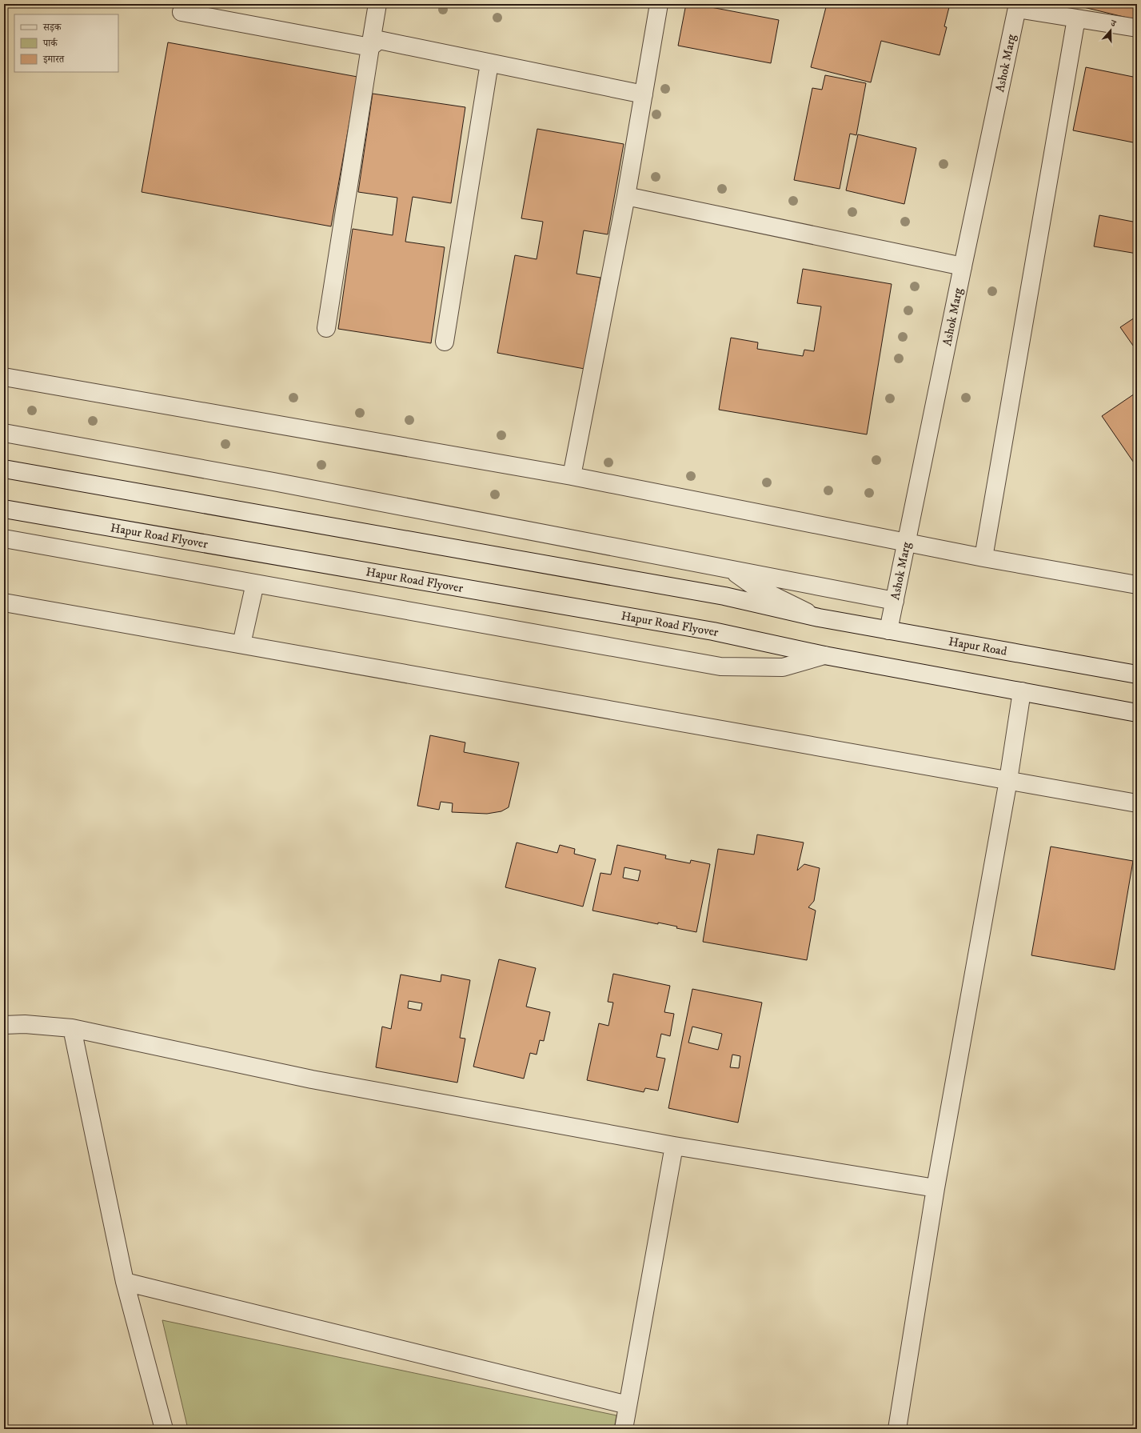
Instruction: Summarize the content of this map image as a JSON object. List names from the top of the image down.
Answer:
{
  "streets": {
    "street": ["Ashok Marg", "Hapur Road Flyover", "Hapur Road"]
  },
  "crossings": [
    ["Ashok Marg", "Hapur Road"]
  ],
  "legend": ["सड़क", "पार्क", "इमारत"],
  "north": "top"
}
